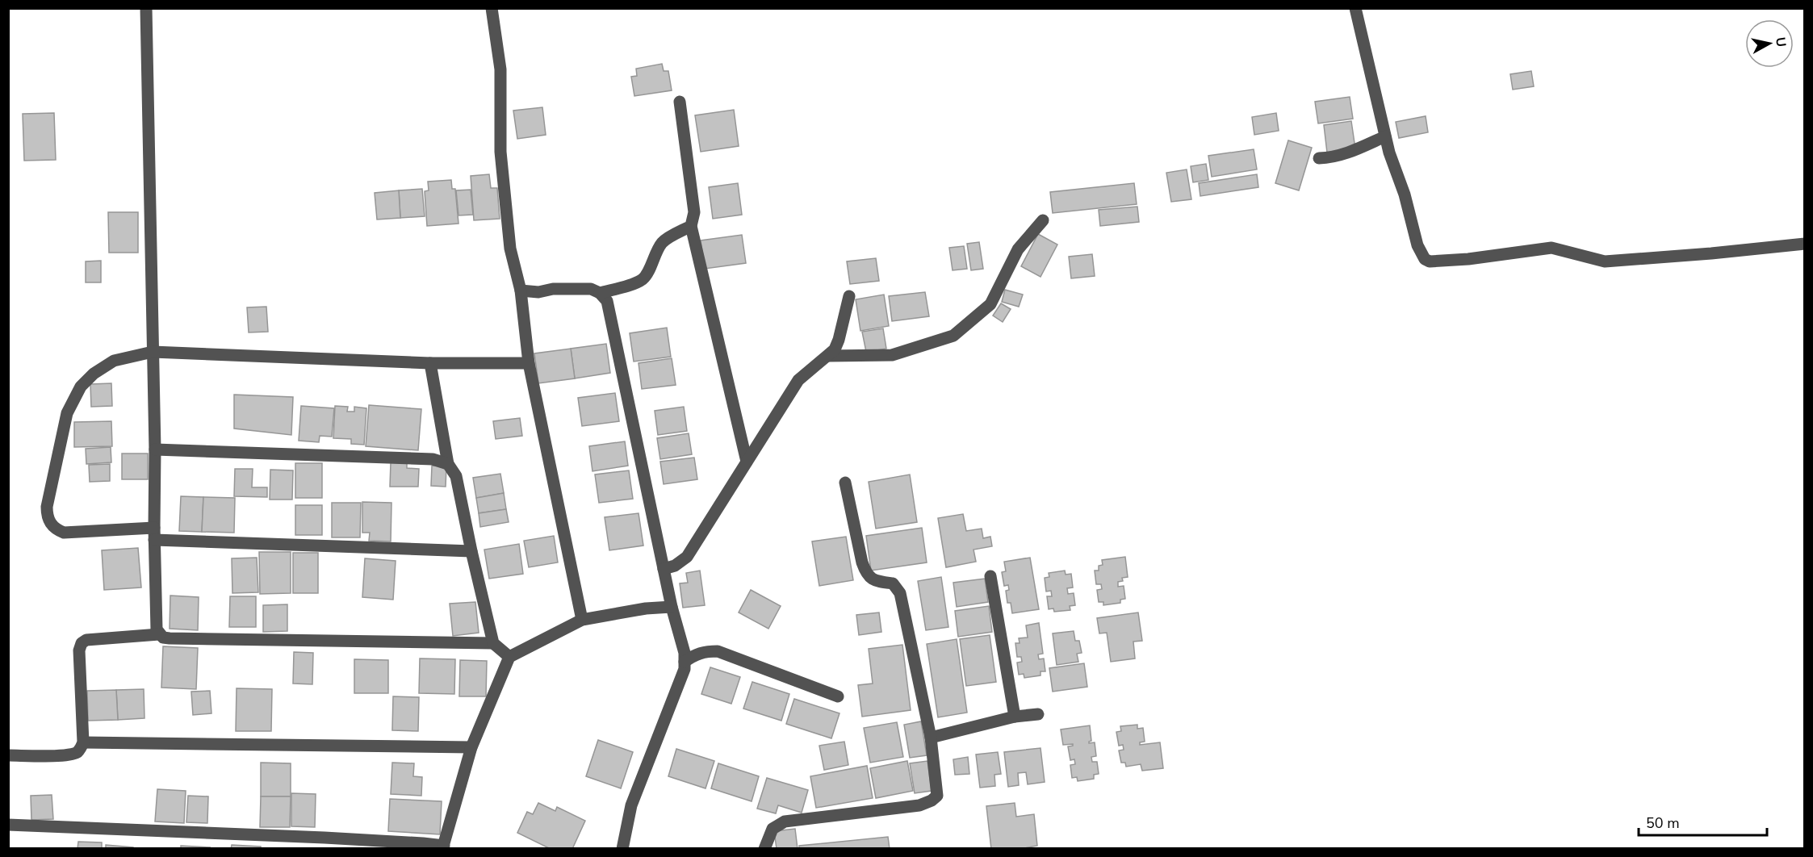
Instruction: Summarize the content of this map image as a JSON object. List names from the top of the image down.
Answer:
{
  "scale_bar": "50 m",
  "north": "right"
}
